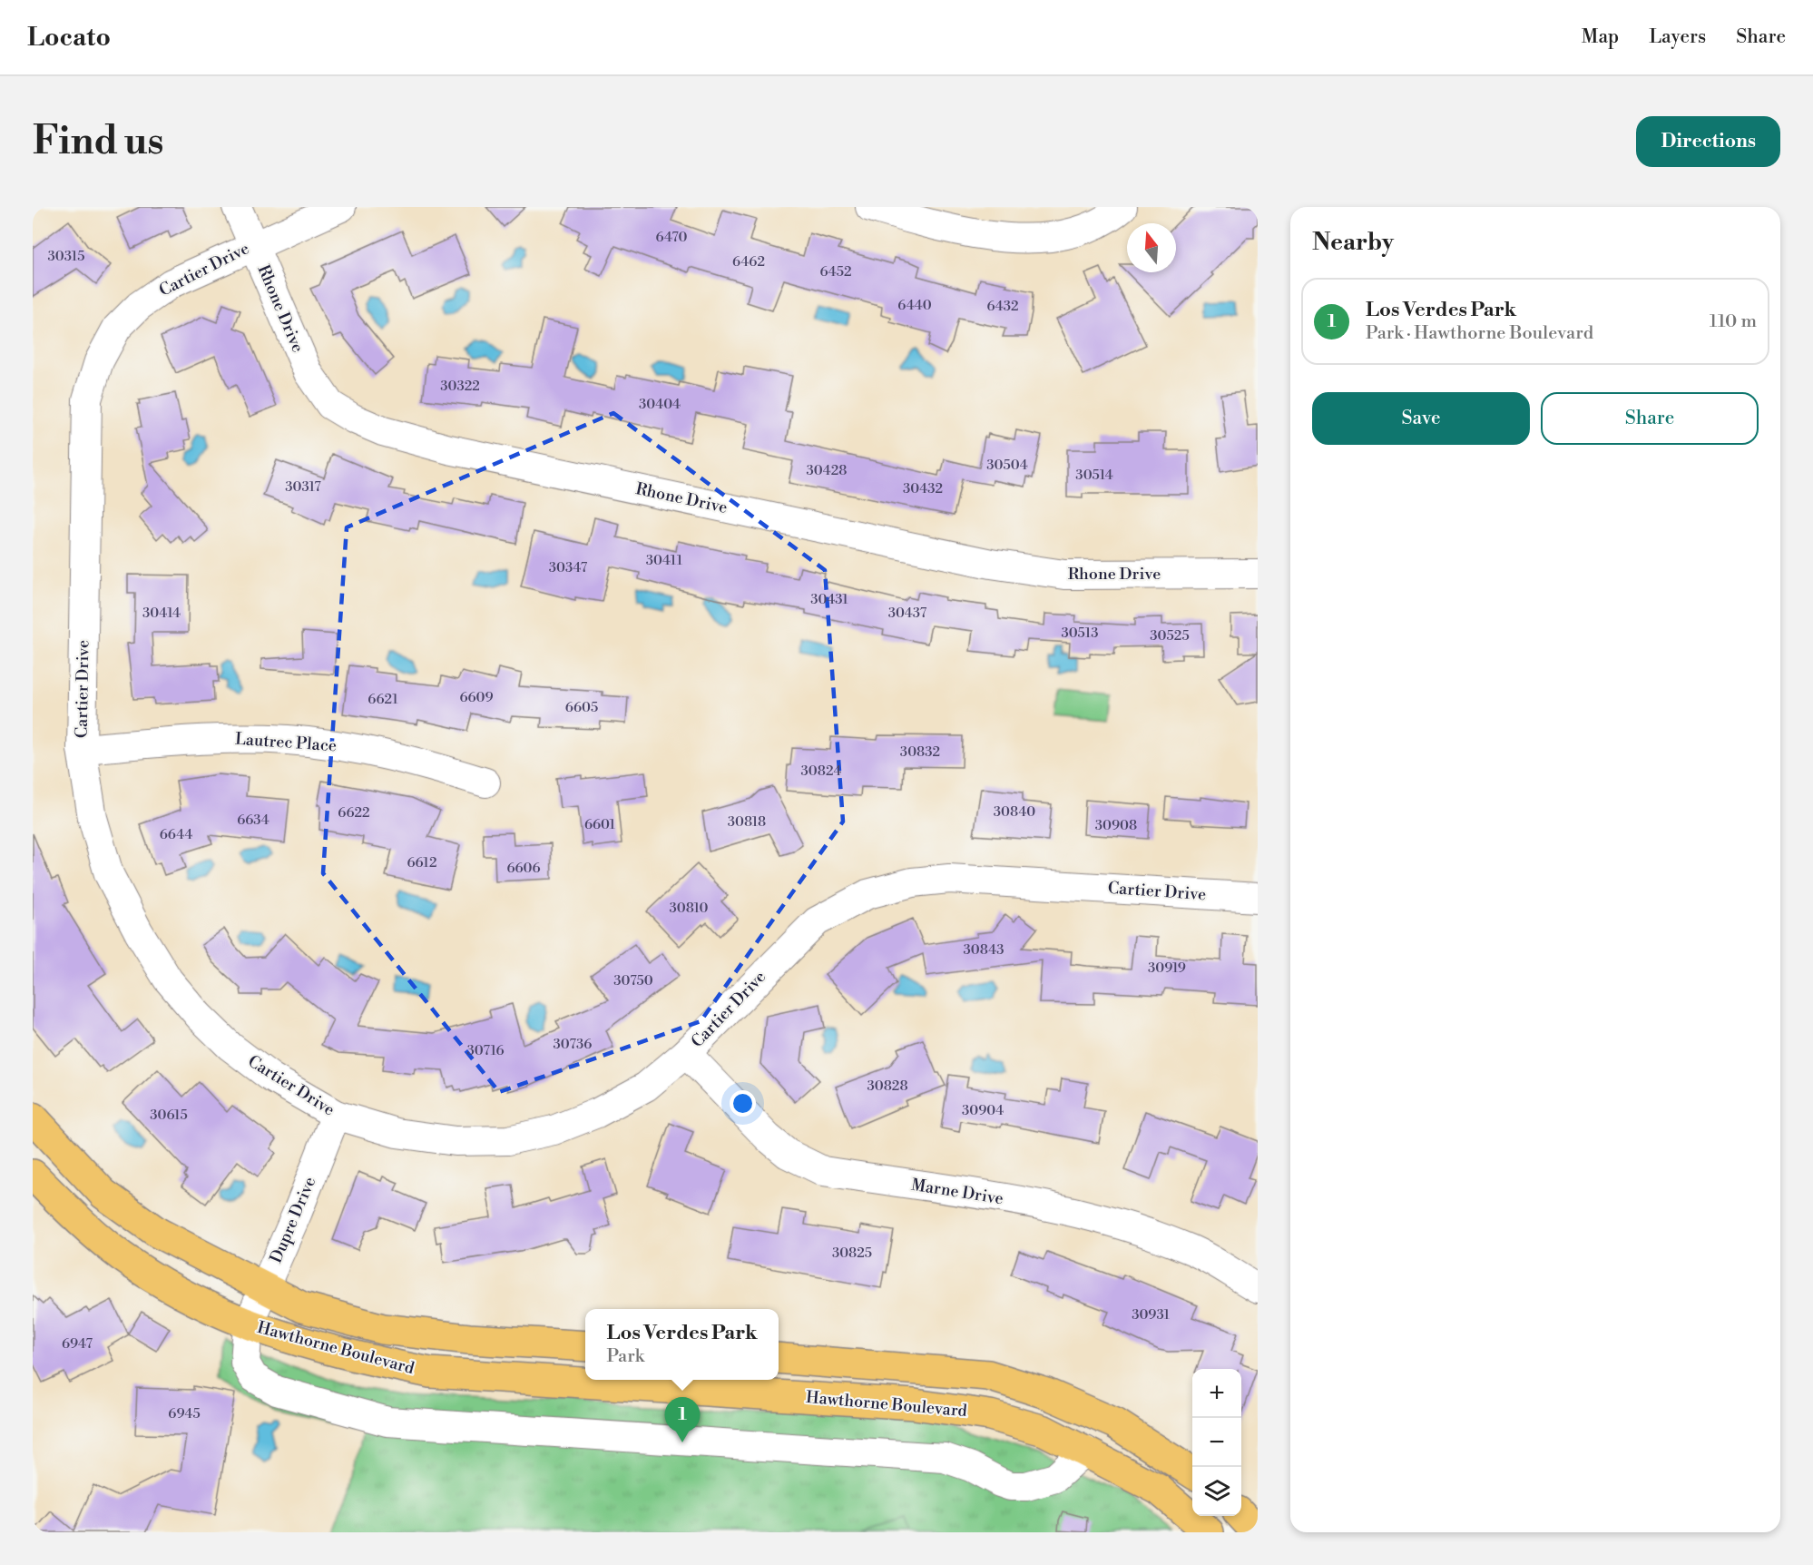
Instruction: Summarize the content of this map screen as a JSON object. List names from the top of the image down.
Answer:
{
  "streets": {
    "main road": ["Hawthorne Boulevard"],
    "street": [
      "Cartier Drive",
      "Rhone Drive",
      "Lautrec Place",
      "Marne Drive",
      "Dupre Drive"
    ]
  },
  "crossings": [
    ["Cartier Drive", "Rhone Drive"],
    ["Cartier Drive", "Lautrec Place"],
    ["Cartier Drive", "Marne Drive"],
    ["Cartier Drive", "Dupre Drive"],
    ["Dupre Drive", "Hawthorne Boulevard"]
  ],
  "house_numbers": [
    "6470",
    "30315",
    "6462",
    "6452",
    "6440",
    "6432",
    "30322",
    "30404",
    "30504",
    "30428",
    "30514",
    "30317",
    "30432",
    "30411",
    "30347",
    "30431",
    "30414",
    "30437",
    "30513",
    "30525",
    "6609",
    "6621",
    "6605",
    "30832",
    "30824",
    "30840",
    "6622",
    "6634",
    "30818",
    "6601",
    "30908",
    "6644",
    "6612",
    "6606",
    "30810",
    "30843",
    "30919",
    "30750",
    "30736",
    "30716",
    "30828",
    "30904",
    "30615",
    "30825",
    "30931",
    "6947",
    "6945"
  ],
  "north": "top",
  "page": {
    "header": "Locato",
    "nav": ["Map", "Layers", "Share"],
    "buttons": [
      "Directions",
      ["Save", "Share"]
    ],
    "title": "Find us",
    "heading": "Nearby",
    "list": [
      {
        "mark": "1",
        "name": "Los Verdes Park",
        "note": "Park · Hawthorne Boulevard",
        "value": "110 m"
      }
    ],
    "popup": ["Los Verdes Park", "Park"],
    "map_buttons": ["+", "−"],
    "pins": "1"
  }
}
